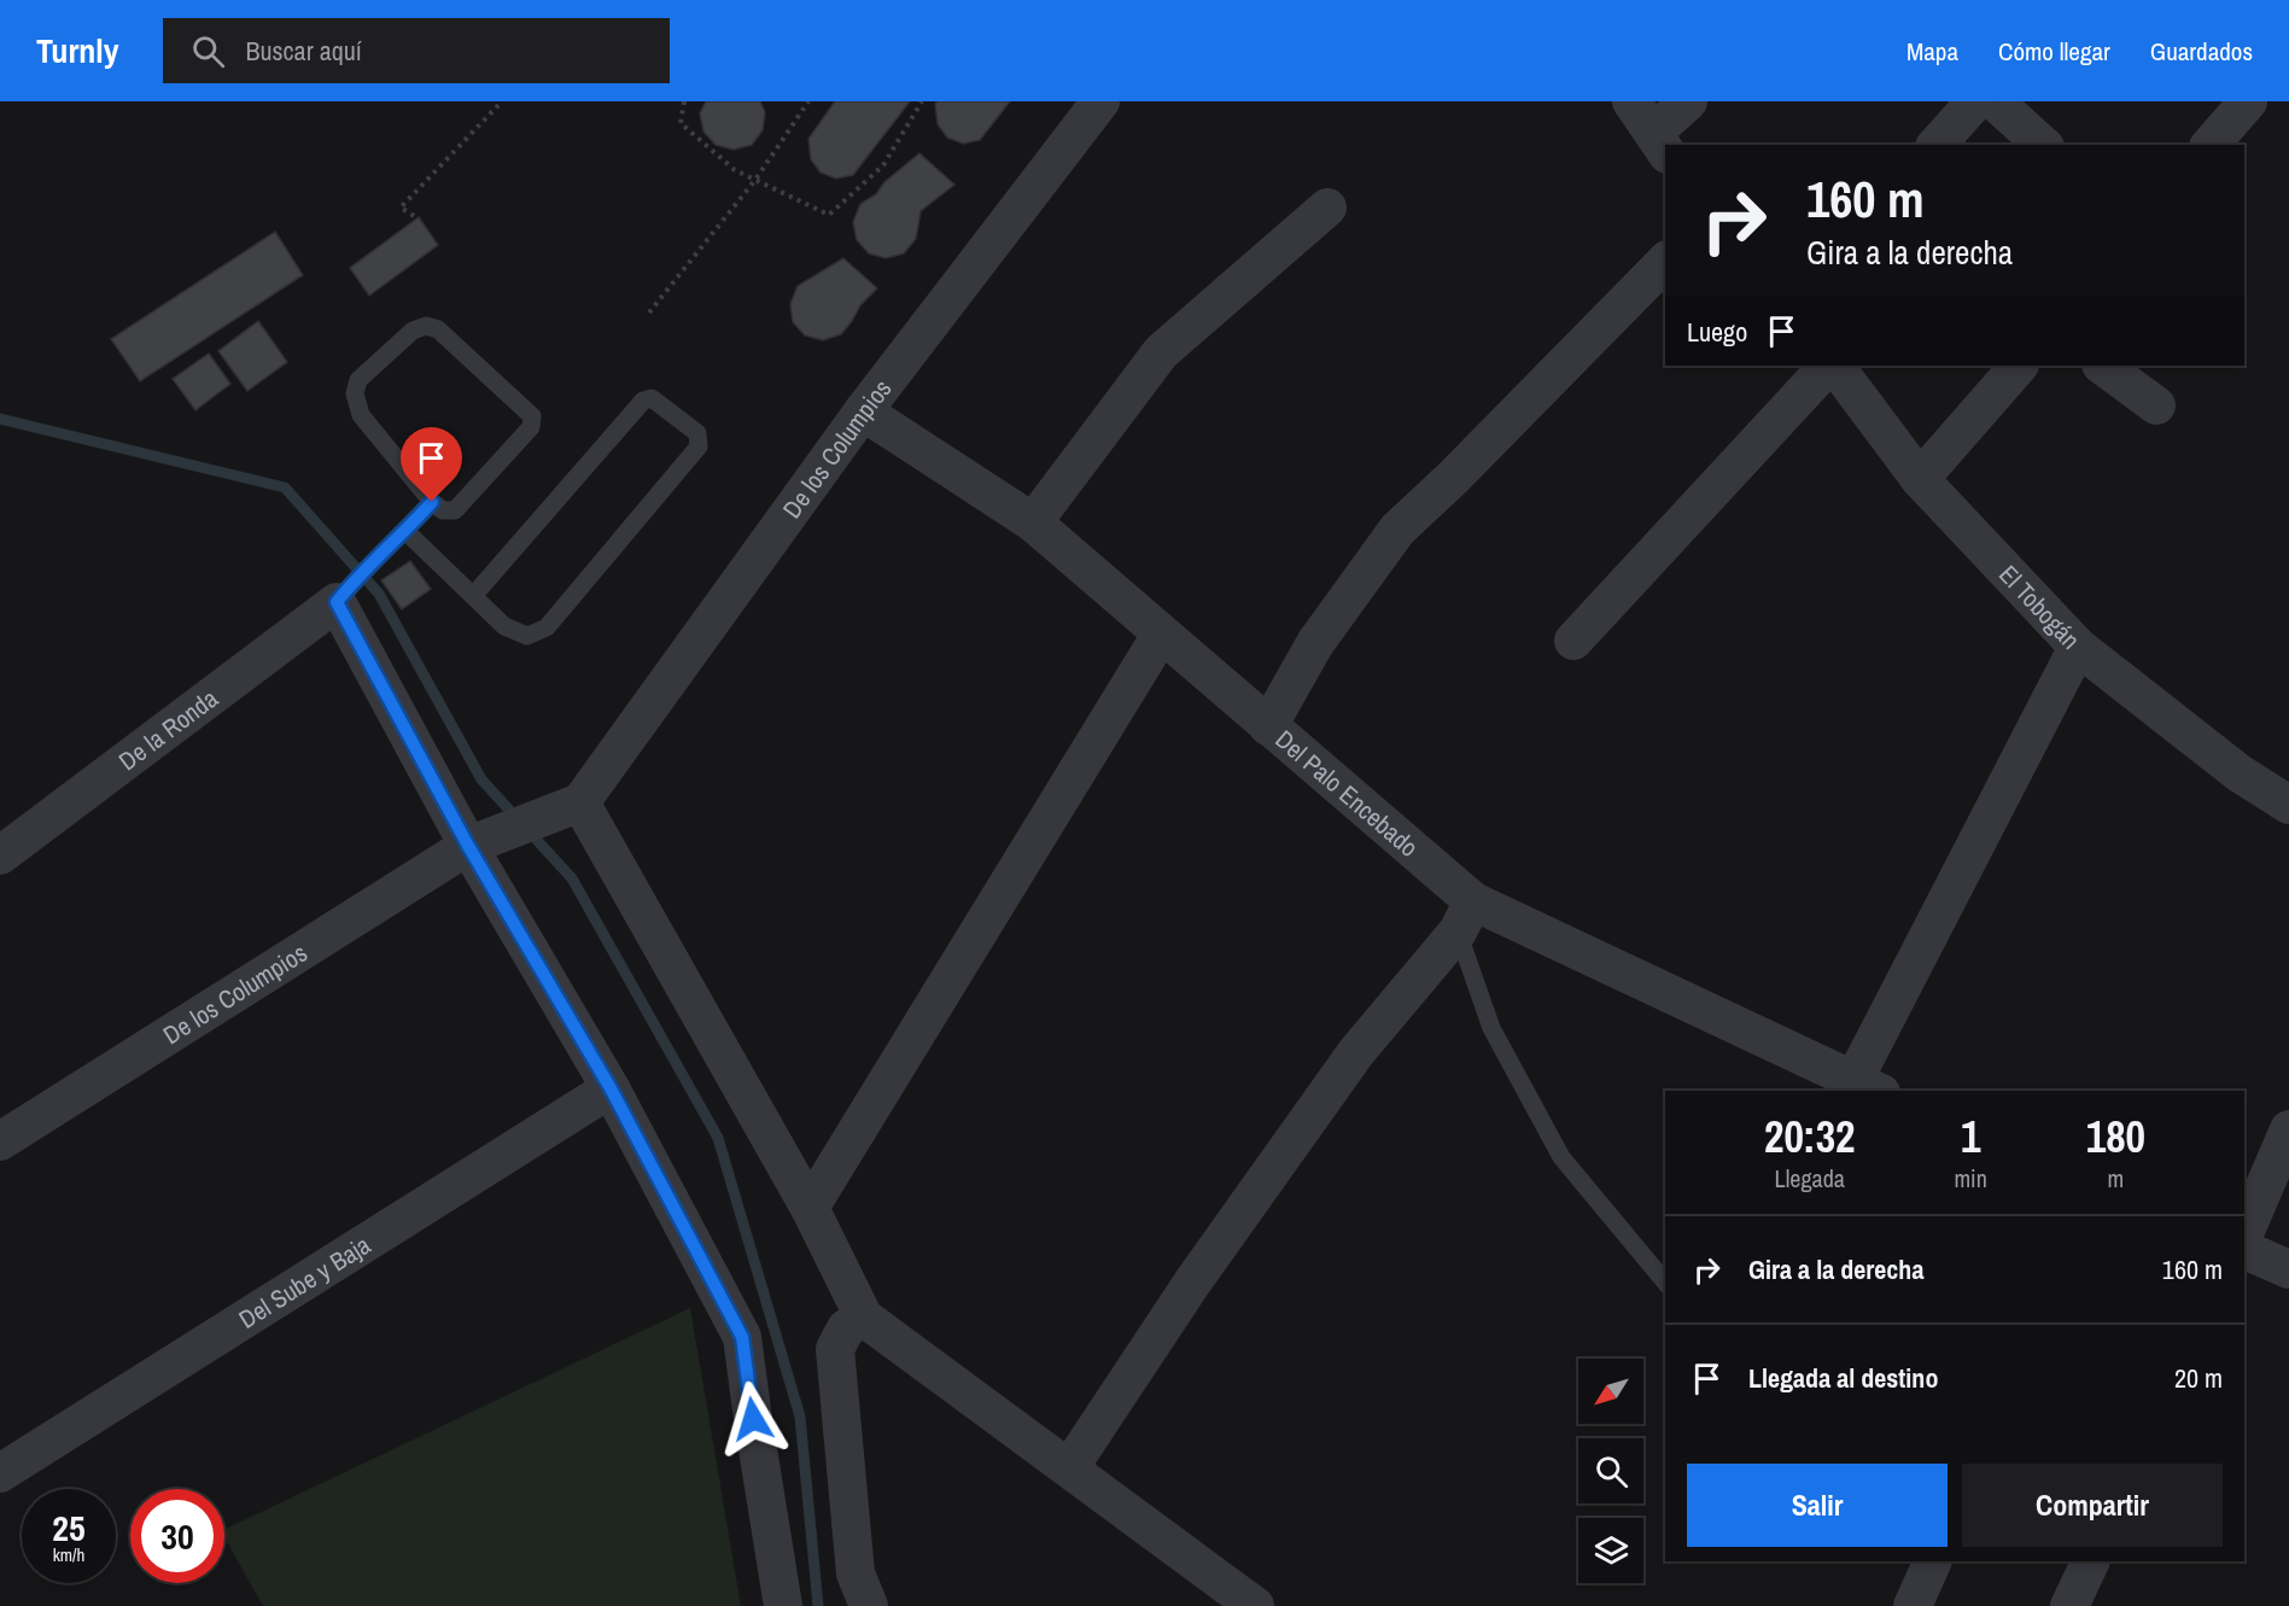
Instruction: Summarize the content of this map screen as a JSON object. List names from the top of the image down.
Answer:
{
  "streets": {
    "street": [
      "De los Columpios",
      "El Tobogán",
      "De la Ronda",
      "Del Palo Encebado",
      "Del Sube y Baja"
    ]
  },
  "crossings": [
    ["De los Columpios", "Del Palo Encebado"]
  ],
  "north": "bottom left",
  "page": {
    "header": "Turnly",
    "search": "Buscar aquí",
    "nav": ["Mapa", "Cómo llegar", "Guardados"],
    "turn": ["160 m", "Gira a la derecha"],
    "then": "Luego",
    "eta": [
      "20:32",
      "Llegada",
      "1",
      "min",
      "180",
      "m"
    ],
    "list": [
      {
        "name": "Gira a la derecha",
        "value": "160 m"
      },
      {
        "name": "Llegada al destino",
        "value": "20 m"
      }
    ],
    "buttons": ["Salir", "Compartir"],
    "speed": "25 km/h",
    "limit": "30"
  }
}
